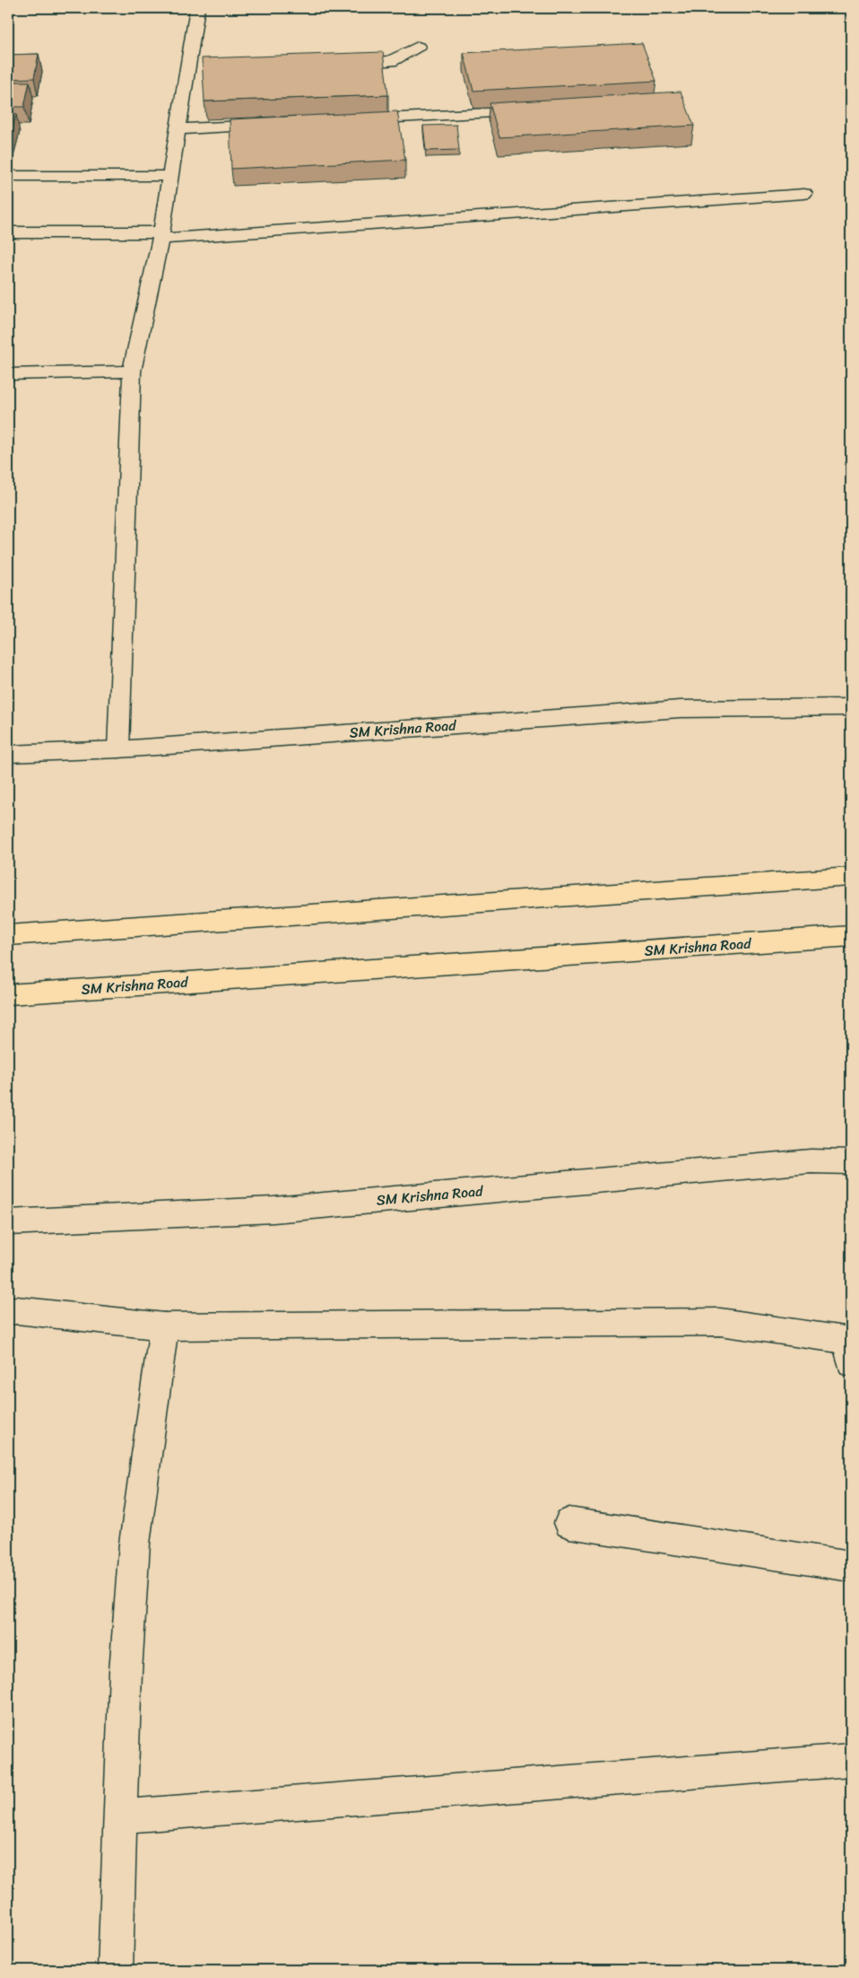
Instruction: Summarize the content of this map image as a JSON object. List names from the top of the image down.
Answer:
{
  "streets": {
    "highway": ["SM Krishna Road"]
  }
}
